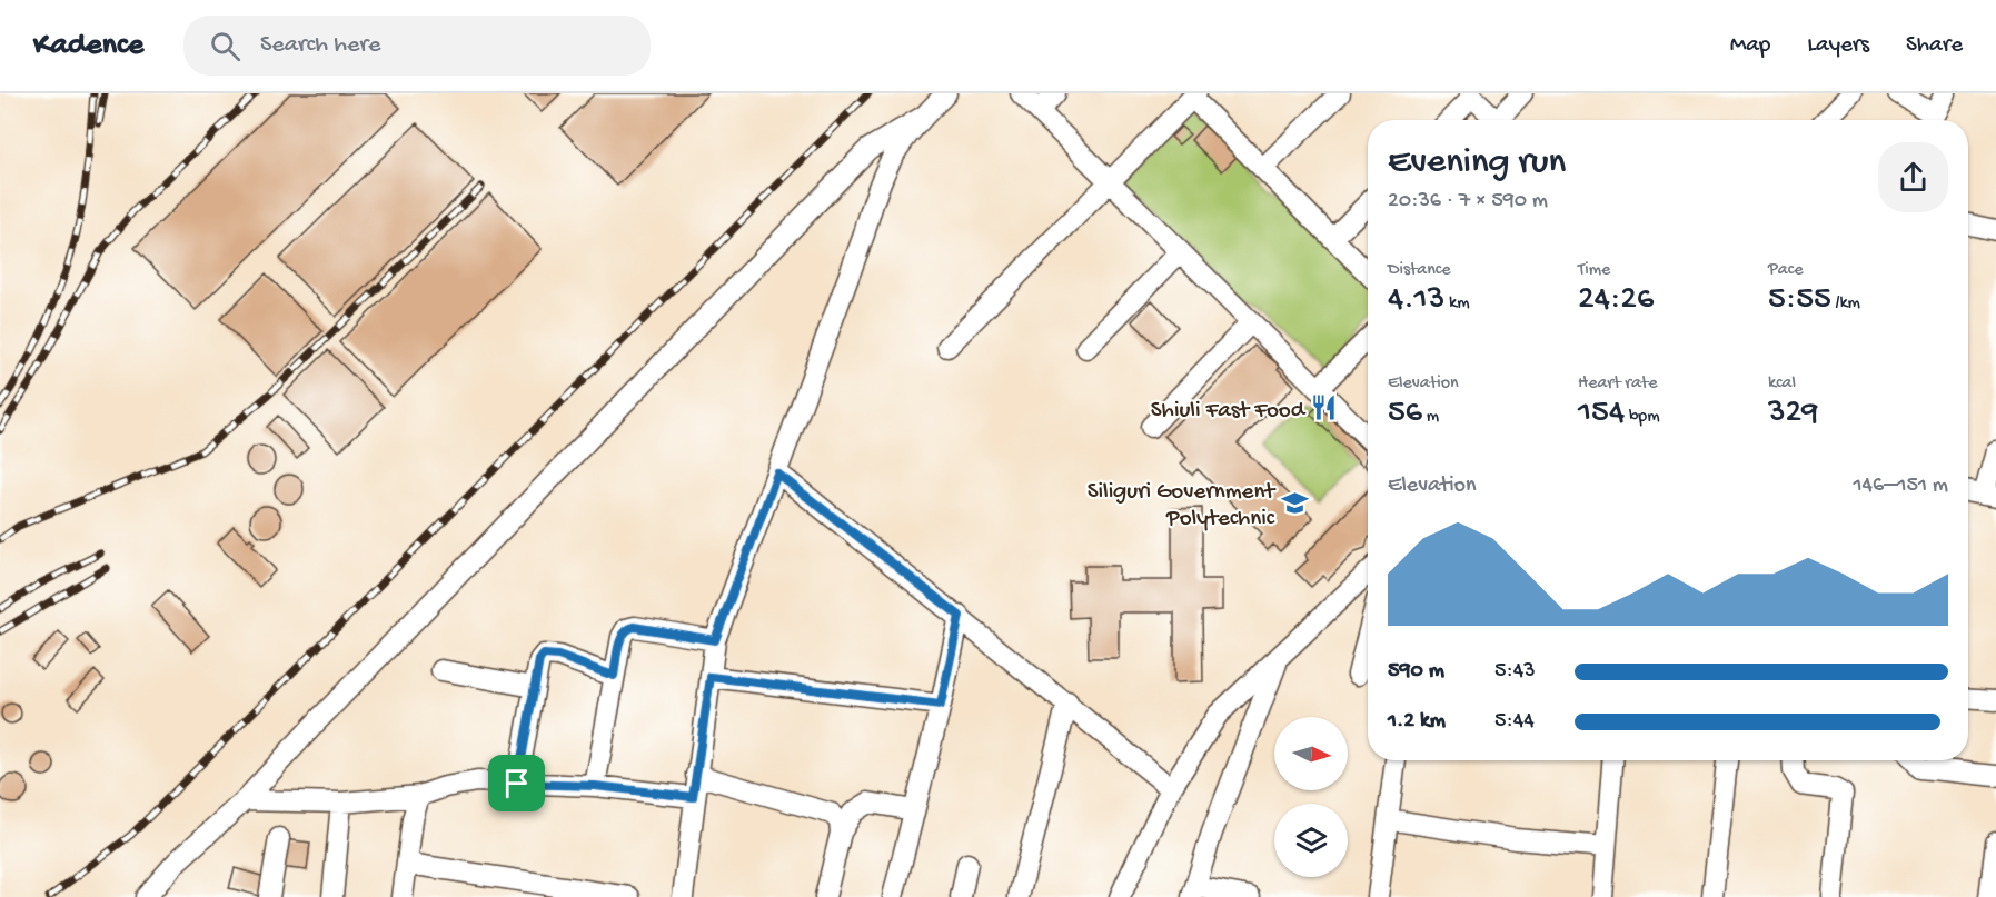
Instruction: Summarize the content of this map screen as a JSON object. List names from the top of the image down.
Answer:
{
  "places": {
    "restaurant": ["Shiuli Fast Food"],
    "school or university": ["Siliguri Government Polytechnic"]
  },
  "north": "right",
  "page": {
    "header": "Kadence",
    "search": "Search here",
    "nav": ["Map", "Layers", "Share"],
    "heading": ["Evening run", "20:36 · 7 × 590 m"],
    "stats": [
      ["Distance", "4.13 km"],
      ["Time", "24:26"],
      ["Pace", "5:55 /km"],
      ["Elevation", "56 m"],
      ["Heart rate", "154 bpm"],
      ["kcal", "329"]
    ],
    "chart": ["Elevation", "146–151 m"],
    "list": [
      {
        "name": "590 m",
        "note": "5:43"
      },
      {
        "name": "1.2 km",
        "note": "5:44"
      }
    ]
  }
}
